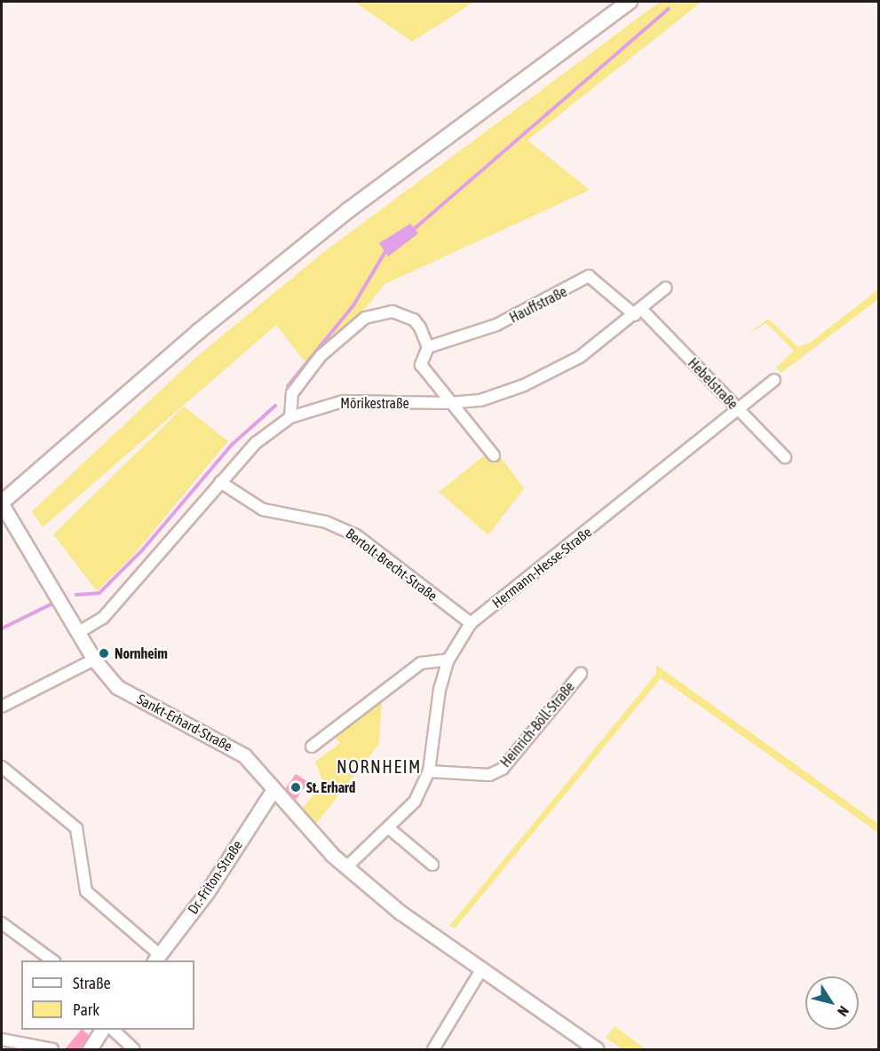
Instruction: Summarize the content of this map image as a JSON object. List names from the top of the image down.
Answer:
{
  "streets": {
    "street": [
      "Hauffstraße",
      "Hebelstraße",
      "Mörikestraße",
      "Bertolt-Brecht-Straße",
      "Hermann-Hesse-Straße",
      "Sankt-Erhard-Straße",
      "Heinrich-Böll-Straße",
      "Dr.-Friton-Straße"
    ]
  },
  "crossings": [
    ["Hauffstraße", "Hebelstraße"],
    ["Hauffstraße", "Mörikestraße"],
    ["Hebelstraße", "Mörikestraße"],
    ["Hebelstraße", "Hermann-Hesse-Straße"],
    ["Mörikestraße", "Bertolt-Brecht-Straße"],
    ["Mörikestraße", "Sankt-Erhard-Straße"],
    ["Bertolt-Brecht-Straße", "Hermann-Hesse-Straße"],
    ["Hermann-Hesse-Straße", "Sankt-Erhard-Straße"],
    ["Hermann-Hesse-Straße", "Heinrich-Böll-Straße"],
    ["Sankt-Erhard-Straße", "Dr.-Friton-Straße"]
  ],
  "districts": ["NORNHEIM"],
  "places": ["Nornheim", "St. Erhard"],
  "legend": ["Straße", "Park"],
  "north": "bottom right"
}
